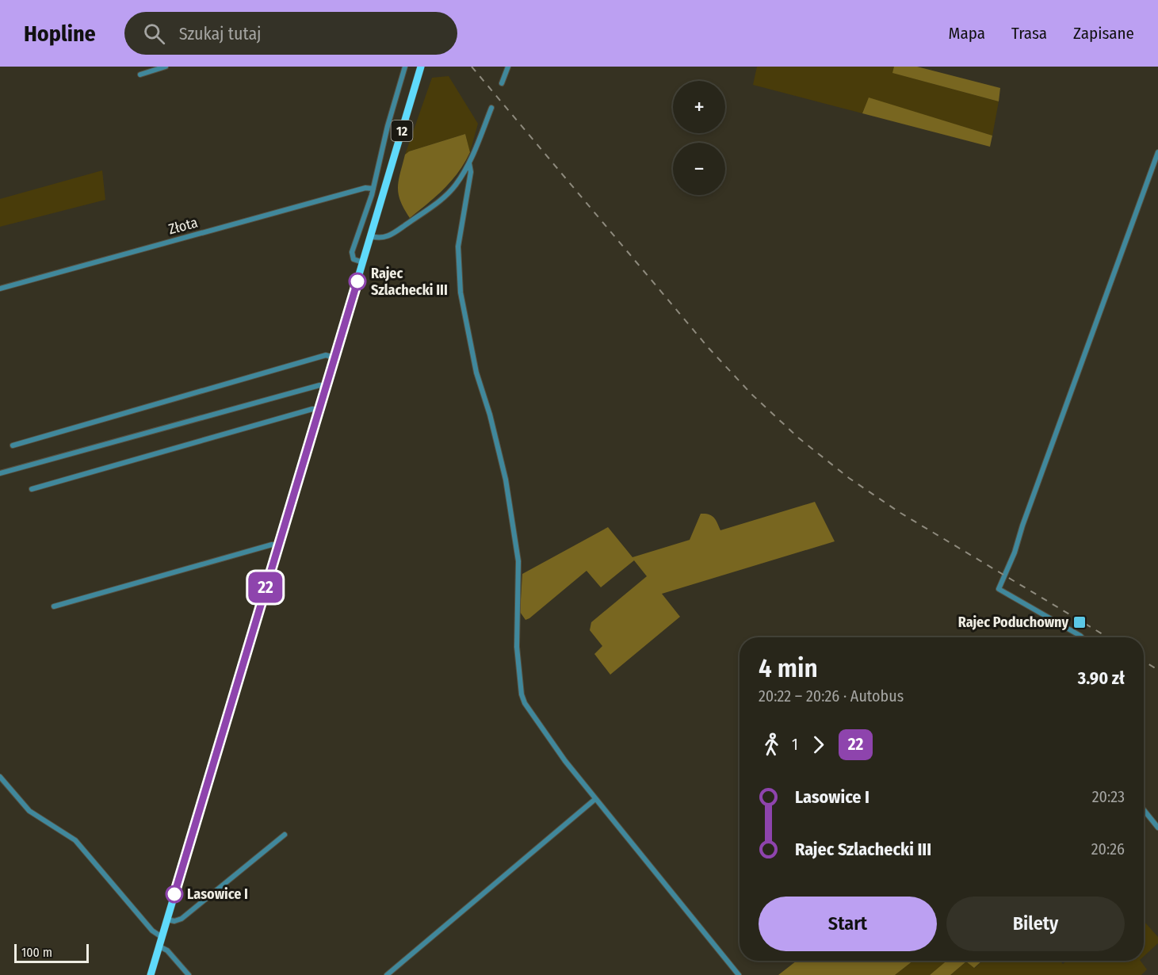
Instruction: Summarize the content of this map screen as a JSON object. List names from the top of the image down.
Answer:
{
  "streets": {
    "main road": ["12"],
    "street": ["Złota"]
  },
  "places": {
    "other": ["Rajec Szlachecki III", "Lasowice I"],
    "transit": ["Rajec Poduchowny"]
  },
  "lines": ["bus line 22"],
  "scale_bar": "100 m",
  "page": {
    "header": "Hopline",
    "search": "Szukaj tutaj",
    "nav": ["Mapa", "Trasa", "Zapisane"],
    "on_map": "22",
    "map_buttons": ["+", "−"],
    "heading": ["4 min", "20:22 – 20:26 · Autobus", "3.90 zł"],
    "legs": ["1", "22"],
    "list": [
      {
        "name": "Lasowice I",
        "value": "20:23"
      },
      {
        "name": "Rajec Szlachecki III",
        "value": "20:26"
      }
    ],
    "buttons": ["Start", "Bilety"],
    "scale": "100 m"
  }
}
